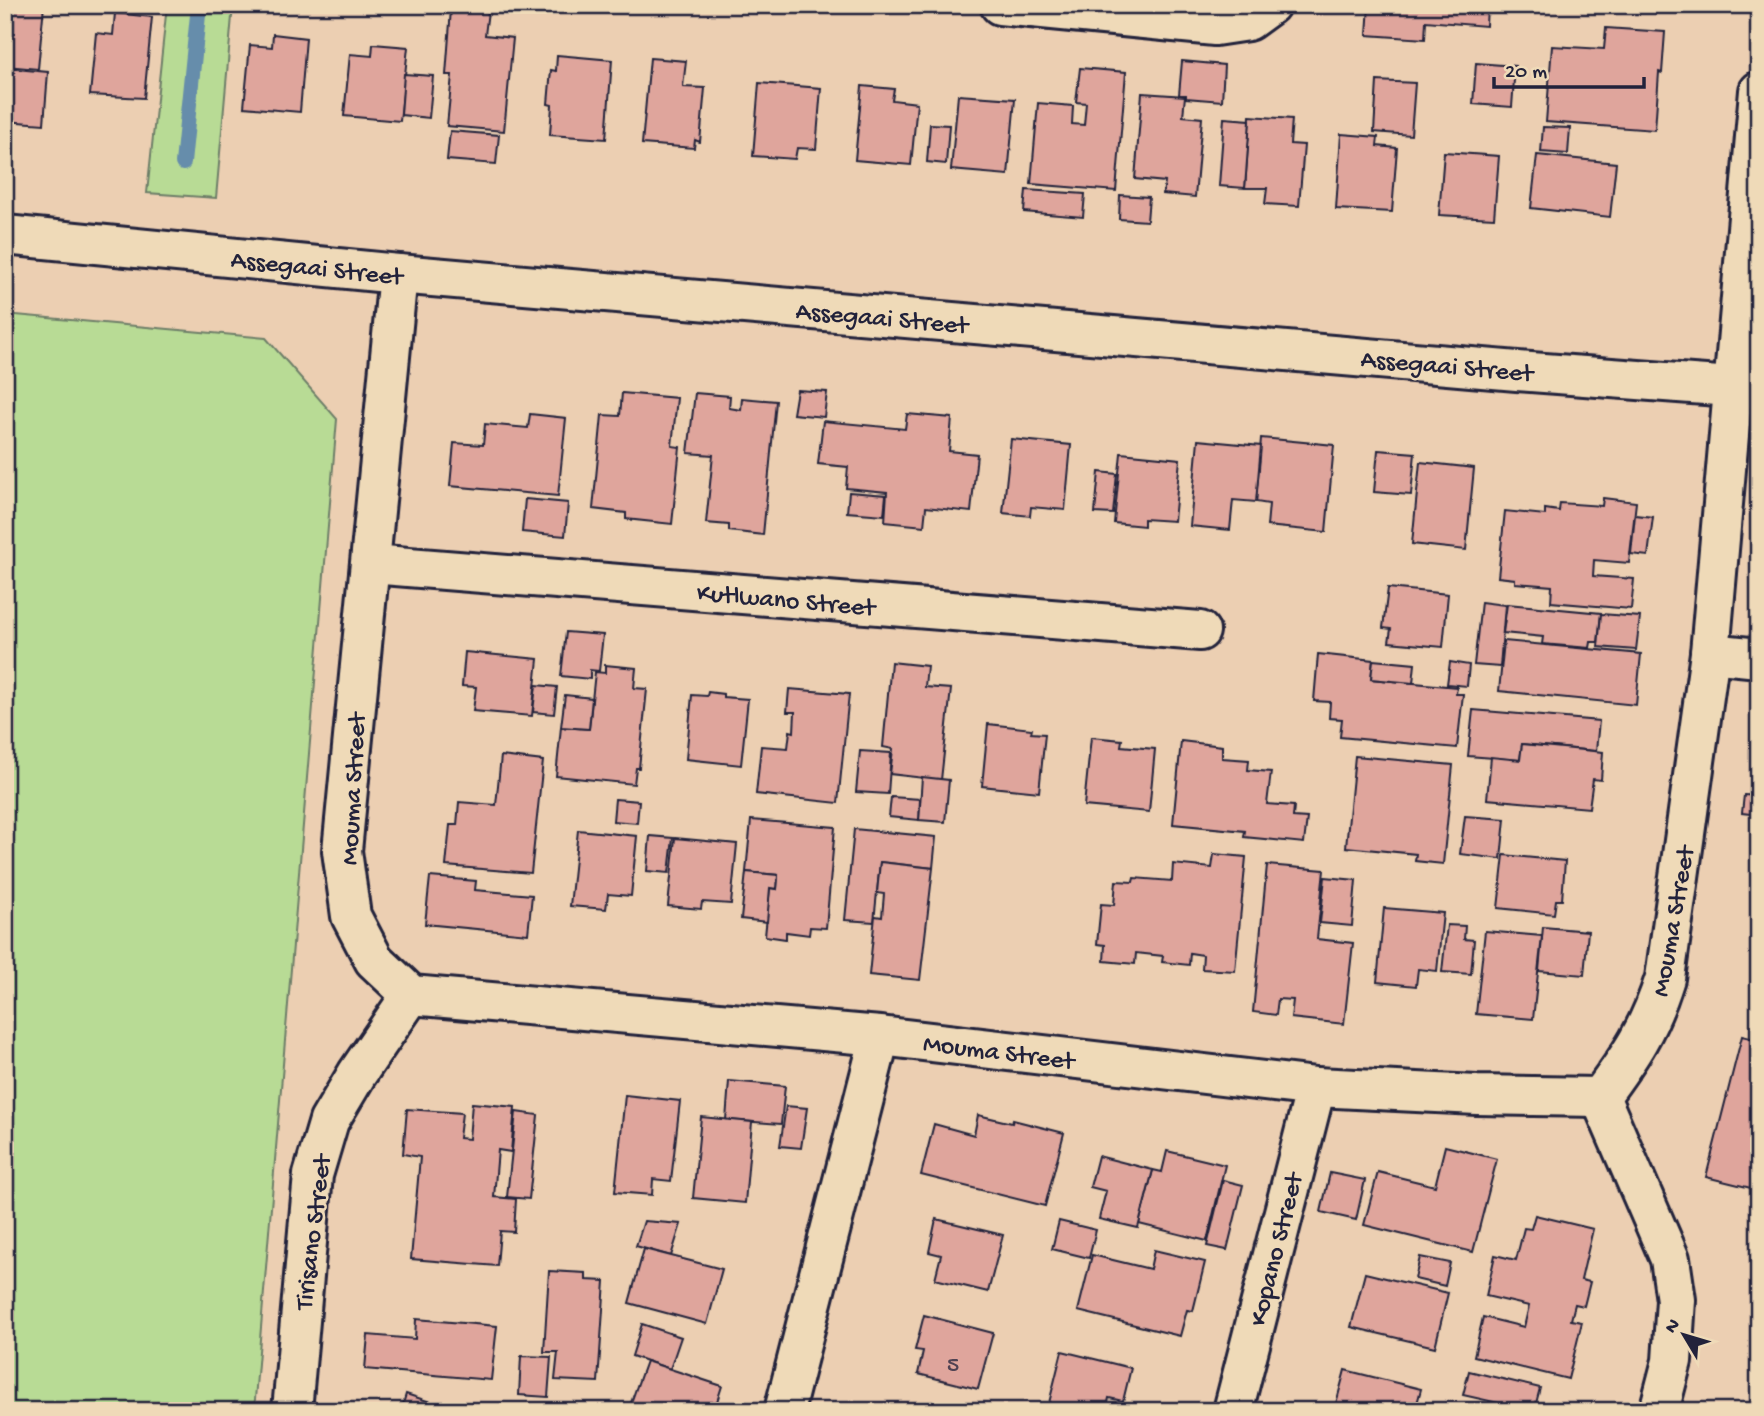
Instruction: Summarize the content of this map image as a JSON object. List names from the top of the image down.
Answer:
{
  "streets": {
    "street": [
      "Assegaai Street",
      "Kutlwano Street",
      "Mouma Street",
      "Tirisano Street",
      "Kopano Street"
    ]
  },
  "crossings": [
    ["Assegaai Street", "Mouma Street"],
    ["Kutlwano Street", "Mouma Street"],
    ["Mouma Street", "Tirisano Street"],
    ["Mouma Street", "Kopano Street"]
  ],
  "house_numbers": ["5"],
  "scale_bar": "20 m",
  "north": "top left"
}
